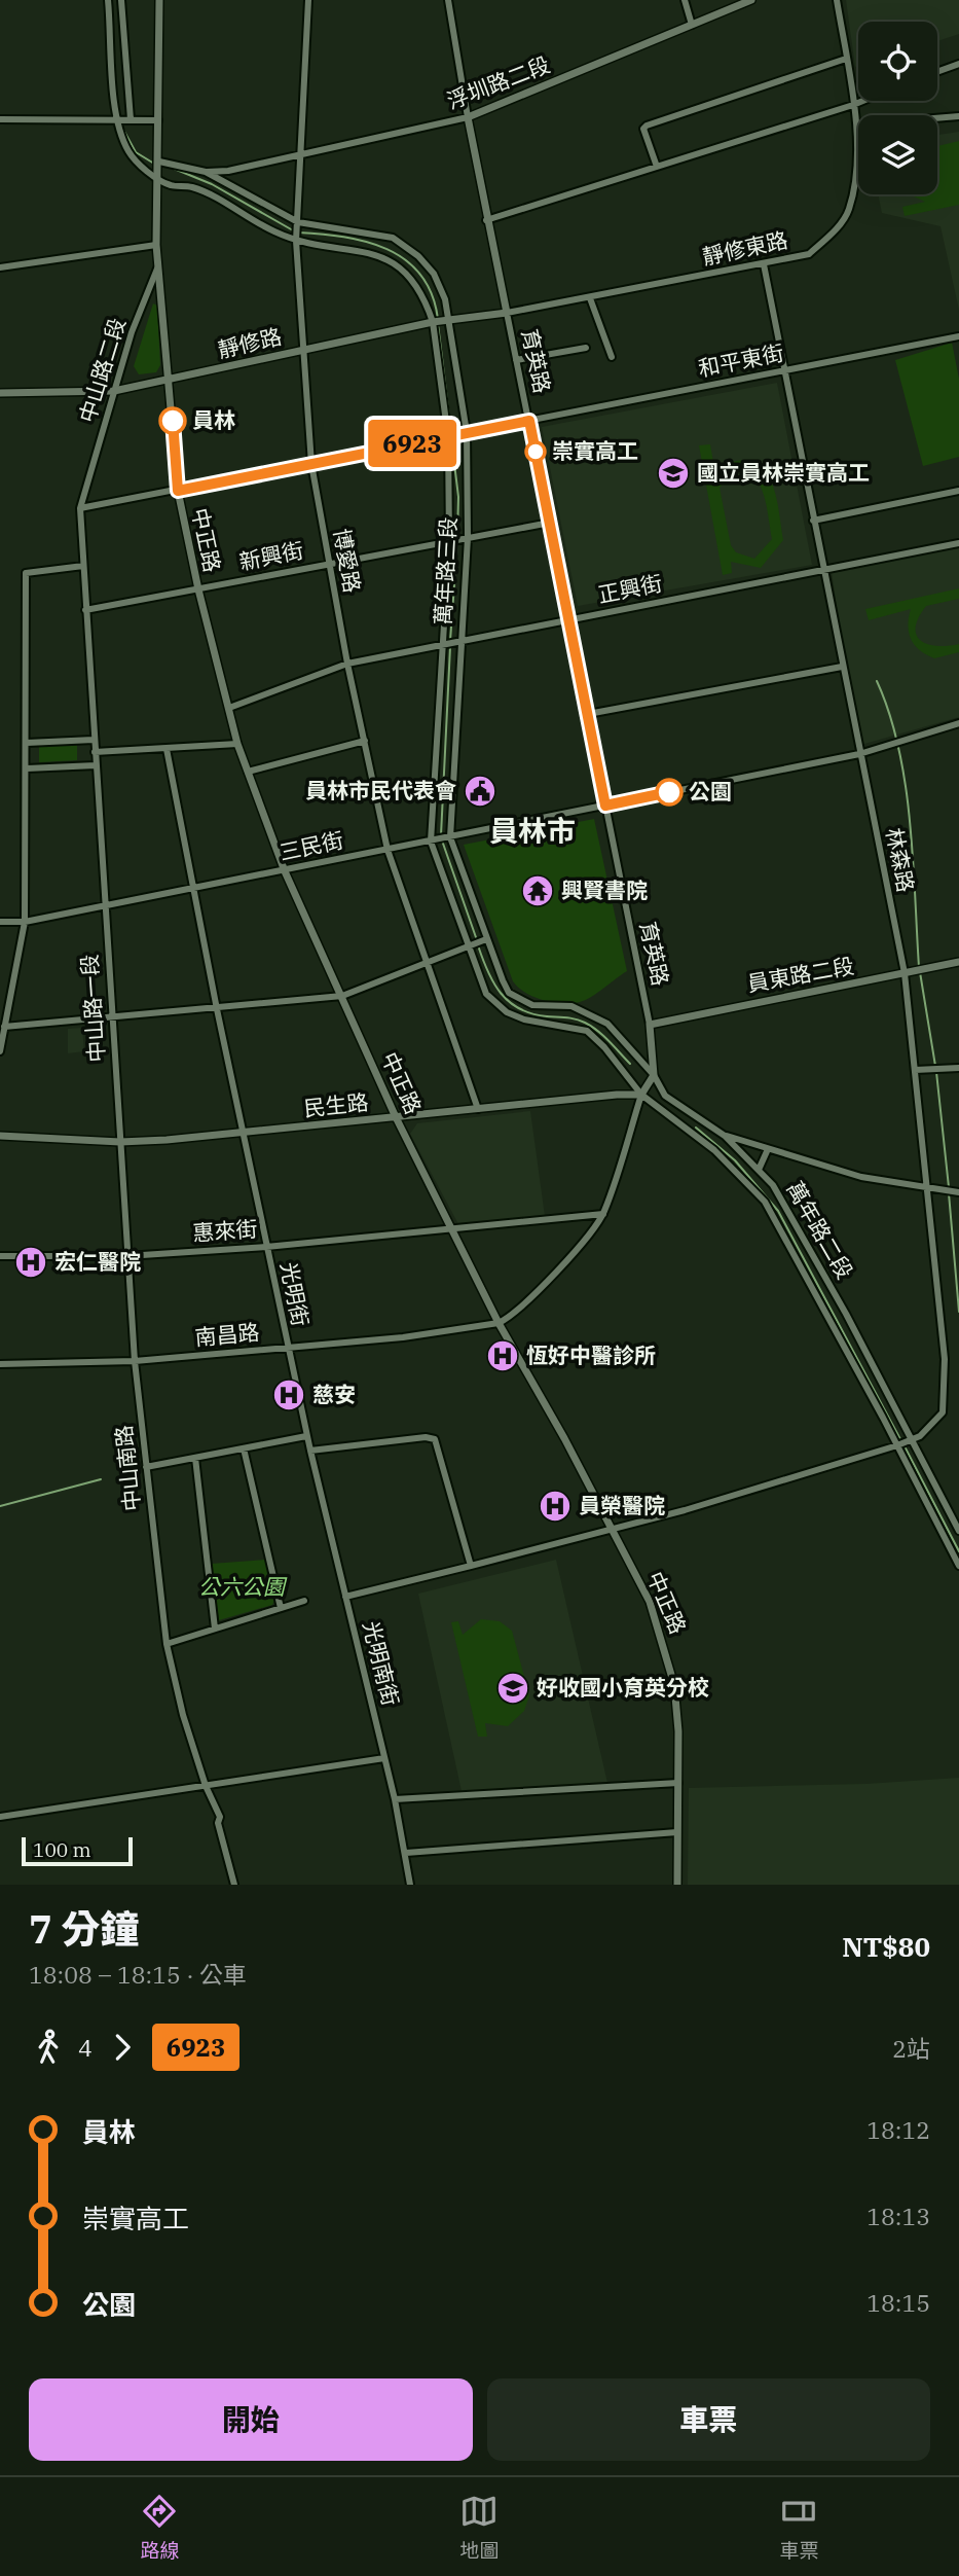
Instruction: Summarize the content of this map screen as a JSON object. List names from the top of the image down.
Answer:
{
  "streets": {
    "street": [
      "浮圳路二段",
      "靜修東路",
      "靜修路",
      "育英路",
      "和平東街",
      "中山路二段",
      "中正路",
      "新興街",
      "博愛路",
      "萬年路三段",
      "正興街",
      "三民街",
      "林森路",
      "員東路二段",
      "中山路一段",
      "民生路",
      "萬年路二段",
      "惠來街",
      "光明街",
      "南昌路",
      "中山南路",
      "光明南街"
    ]
  },
  "crossings": [
    ["浮圳路二段", "育英路"],
    ["浮圳路二段", "博愛路"],
    ["浮圳路二段", "萬年路三段"],
    ["靜修東路", "靜修路"],
    ["靜修東路", "育英路"],
    ["靜修東路", "林森路"],
    ["靜修路", "育英路"],
    ["靜修路", "中山路二段"],
    ["靜修路", "中正路"],
    ["靜修路", "博愛路"],
    ["靜修路", "萬年路三段"],
    ["育英路", "和平東街"],
    ["育英路", "新興街"],
    ["育英路", "正興街"],
    ["育英路", "三民街"],
    ["育英路", "員東路二段"],
    ["和平東街", "中山路二段"],
    ["和平東街", "中正路"],
    ["和平東街", "博愛路"],
    ["和平東街", "萬年路三段"],
    ["和平東街", "林森路"],
    ["中山路二段", "中正路"],
    ["中山路二段", "新興街"],
    ["中山路二段", "萬年路三段"],
    ["中山路二段", "中山路一段"],
    ["中正路", "新興街"],
    ["中正路", "正興街"],
    ["中正路", "三民街"],
    ["中正路", "林森路"],
    ["中正路", "民生路"],
    ["中正路", "惠來街"],
    ["中正路", "南昌路"],
    ["新興街", "博愛路"],
    ["新興街", "萬年路三段"],
    ["博愛路", "萬年路三段"],
    ["博愛路", "正興街"],
    ["博愛路", "三民街"],
    ["博愛路", "民生路"],
    ["萬年路三段", "正興街"],
    ["萬年路三段", "三民街"],
    ["萬年路三段", "民生路"],
    ["萬年路三段", "萬年路二段"],
    ["正興街", "林森路"],
    ["三民街", "林森路"],
    ["三民街", "中山路一段"],
    ["三民街", "光明街"],
    ["林森路", "員東路二段"],
    ["林森路", "萬年路二段"],
    ["中山路一段", "民生路"],
    ["中山路一段", "中山南路"],
    ["民生路", "萬年路二段"],
    ["民生路", "光明街"],
    ["民生路", "中山南路"],
    ["惠來街", "光明街"],
    ["惠來街", "中山南路"],
    ["光明街", "南昌路"],
    ["光明街", "光明南街"],
    ["南昌路", "中山南路"]
  ],
  "districts": ["員林市"],
  "parks": ["公六公園"],
  "places": {
    "other": ["員林", "崇實高工", "公園"],
    "school or university": ["國立員林崇實高工", "好收國小育英分校"],
    "public building": ["員林市民代表會"],
    "temple": ["興賢書院"],
    "hospital": [
      "宏仁醫院",
      "恆好中醫診所",
      "慈安",
      "員榮醫院"
    ]
  },
  "lines": ["bus line 6923"],
  "scale_bar": "100 m",
  "page": {
    "on_map": "6923",
    "scale": "100 m",
    "heading": ["7 分鐘", "18:08 – 18:15 · 公車", "NT$80"],
    "legs": ["4", "6923", "2站"],
    "list": [
      {
        "name": "員林",
        "value": "18:12"
      },
      {
        "name": "崇實高工",
        "value": "18:13"
      },
      {
        "name": "公園",
        "value": "18:15"
      }
    ],
    "buttons": ["開始", "車票"],
    "tabs": ["路線", "地圖", "車票"]
  }
}
